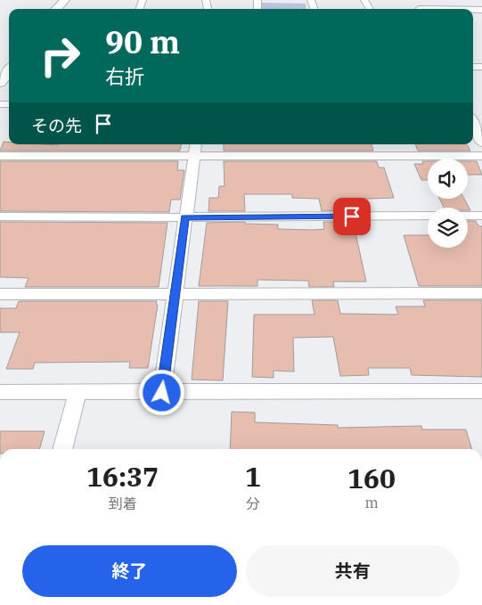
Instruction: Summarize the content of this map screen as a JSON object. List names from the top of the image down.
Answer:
{
  "page": {
    "turn": ["90 m", "右折"],
    "then": "その先",
    "eta": [
      "16:37",
      "到着",
      "1",
      "分",
      "160",
      "m"
    ],
    "buttons": ["終了", "共有"]
  }
}
